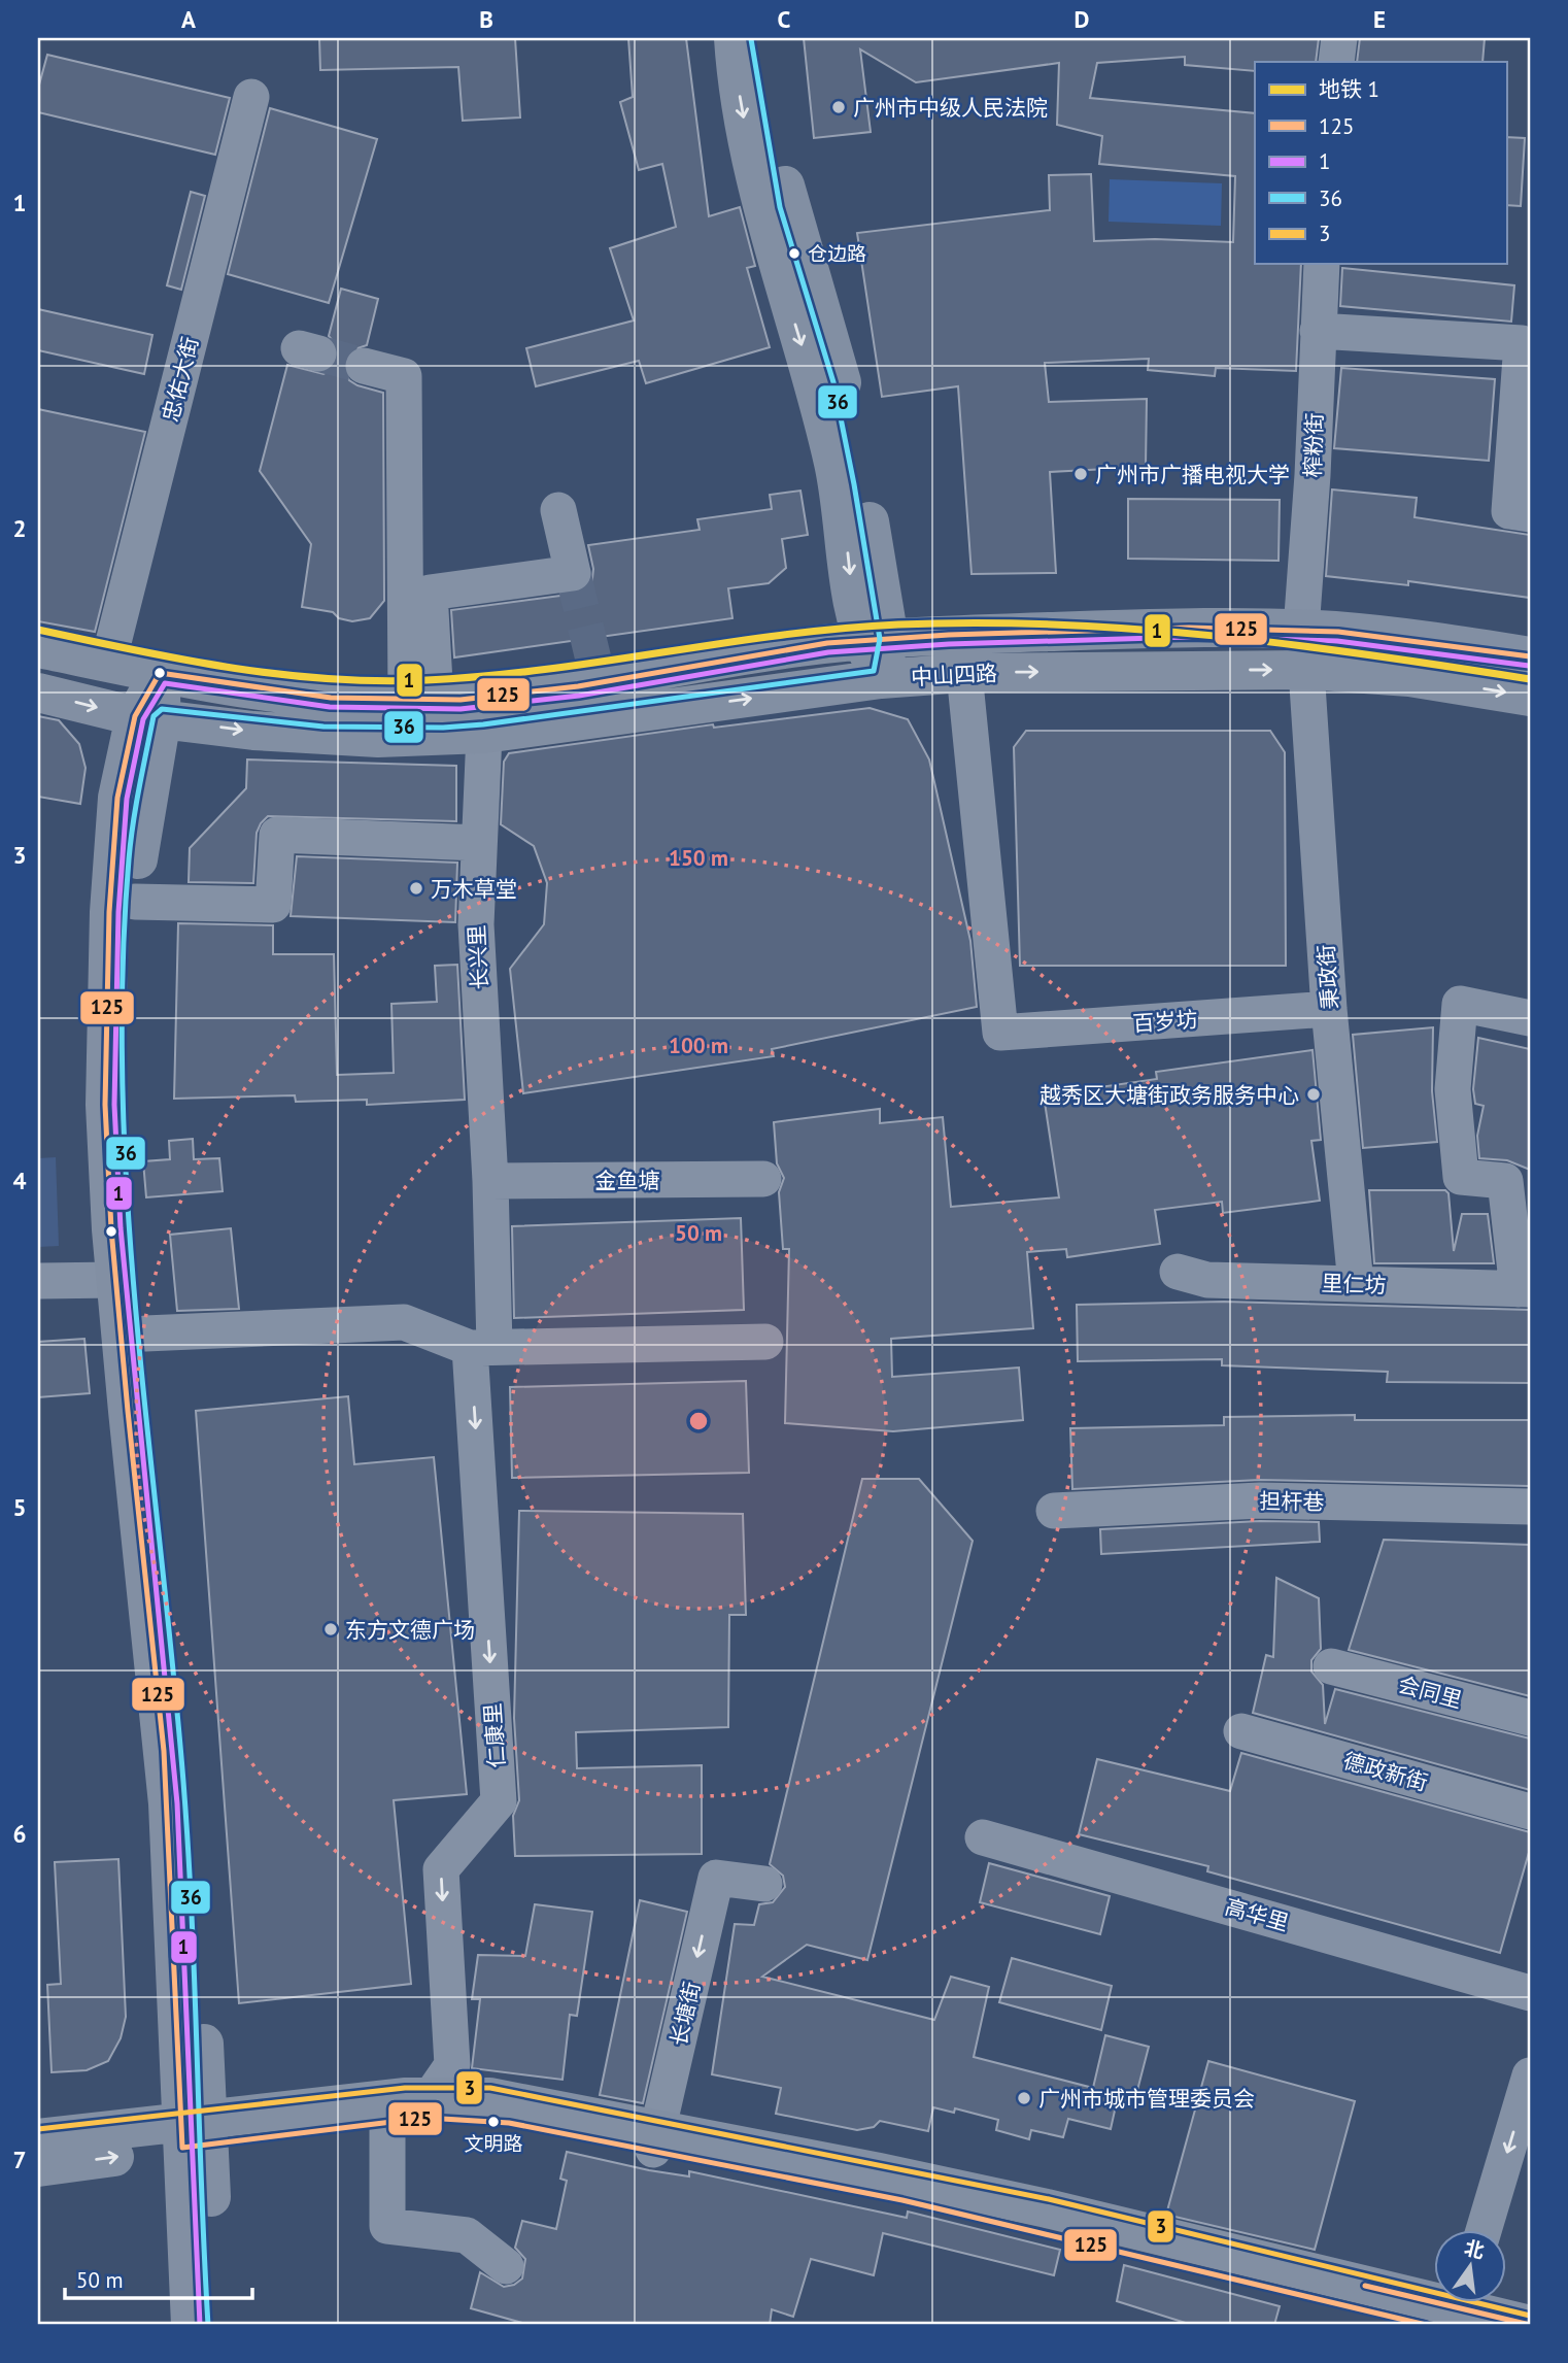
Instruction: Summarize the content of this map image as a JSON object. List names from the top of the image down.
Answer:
{
  "streets": {
    "main road": ["中山四路"],
    "street": [
      "忠佑大街",
      "榨粉街",
      "长兴里",
      "秉政街",
      "百岁坊",
      "金鱼塘",
      "里仁坊",
      "担杆巷",
      "会同里",
      "仁康里",
      "德政新街",
      "高华里",
      "长塘街"
    ]
  },
  "crossings": [
    ["忠佑大街", "中山四路"],
    ["榨粉街", "中山四路"],
    ["中山四路", "长兴里"],
    ["中山四路", "秉政街"],
    ["中山四路", "百岁坊"],
    ["长兴里", "金鱼塘"],
    ["长兴里", "仁康里"],
    ["秉政街", "百岁坊"],
    ["秉政街", "里仁坊"]
  ],
  "one_way": ["仁康里", "长塘街"],
  "places": [
    "广州市中级人民法院",
    "仓边路",
    "广州市广播电视大学",
    "万木草堂",
    "越秀区大塘街政务服务中心",
    "东方文德广场",
    "广州市城市管理委员会",
    "文明路"
  ],
  "lines": [
    "transit line 36",
    "metro line 1",
    "transit line 125",
    "transit line 1",
    "transit line 3"
  ],
  "legend": [
    "地铁 1",
    "125",
    "1",
    "36",
    "3"
  ],
  "scale_bar": "50 m",
  "north": "top",
  "grid": {
    "columns": [
      "A",
      "B",
      "C",
      "D",
      "E"
    ],
    "rows": [
      "1",
      "2",
      "3",
      "4",
      "5",
      "6",
      "7"
    ]
  },
  "rings": ["150 m", "100 m", "50 m"]
}
